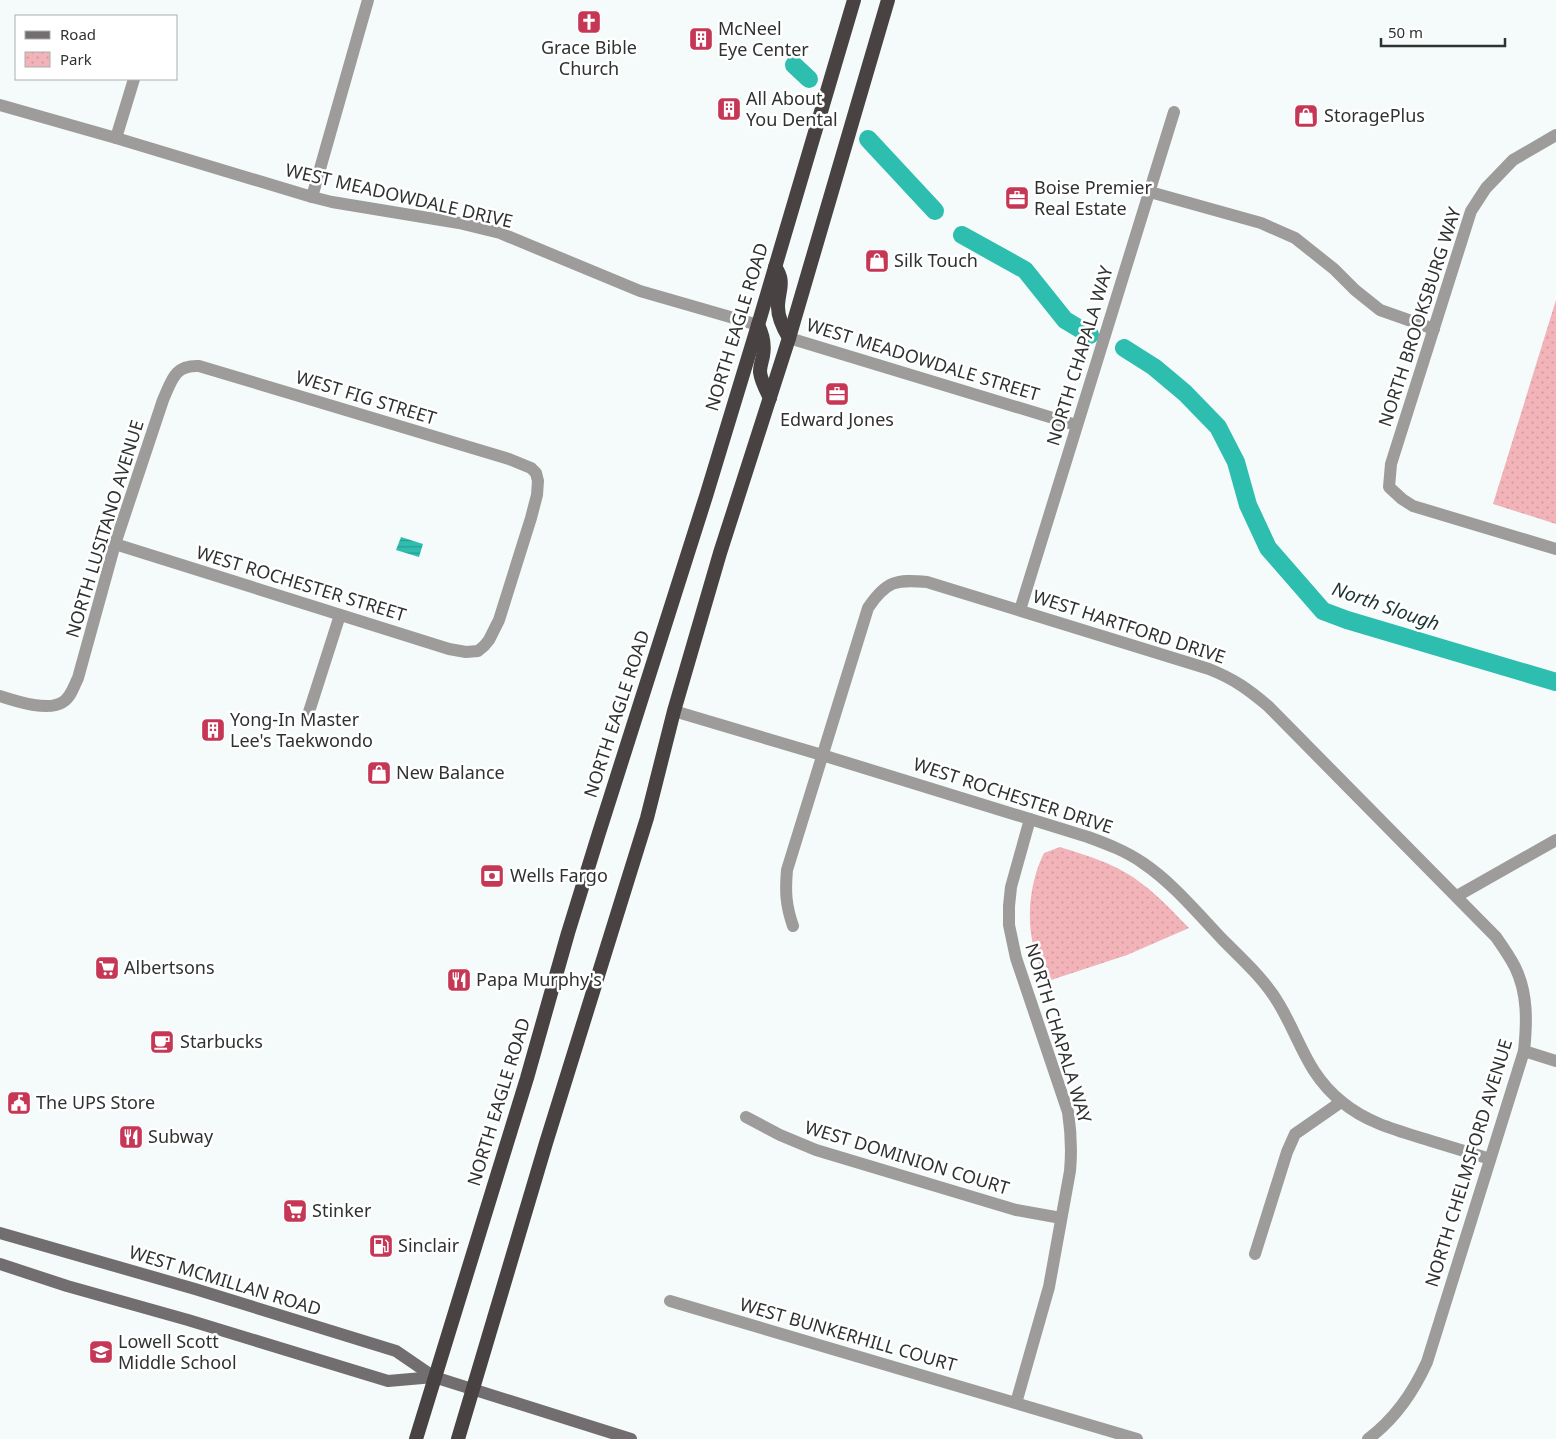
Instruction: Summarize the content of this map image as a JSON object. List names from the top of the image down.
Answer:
{
  "streets": {
    "highway": ["NORTH EAGLE ROAD"],
    "main road": ["WEST MCMILLAN ROAD"],
    "street": [
      "WEST MEADOWDALE DRIVE",
      "NORTH BROOKSBURG WAY",
      "NORTH CHAPALA WAY",
      "WEST MEADOWDALE STREET",
      "WEST FIG STREET",
      "NORTH LUSITANO AVENUE",
      "WEST ROCHESTER STREET",
      "WEST HARTFORD DRIVE",
      "WEST ROCHESTER DRIVE",
      "WEST DOMINION COURT",
      "NORTH CHELMSFORD AVENUE",
      "WEST BUNKERHILL COURT"
    ]
  },
  "crossings": [
    ["WEST MEADOWDALE DRIVE", "NORTH EAGLE ROAD"],
    ["NORTH EAGLE ROAD", "WEST MCMILLAN ROAD"],
    ["NORTH CHAPALA WAY", "WEST MEADOWDALE STREET"],
    ["NORTH CHAPALA WAY", "WEST HARTFORD DRIVE"],
    ["NORTH CHAPALA WAY", "WEST ROCHESTER DRIVE"],
    ["NORTH CHAPALA WAY", "WEST DOMINION COURT"],
    ["NORTH CHAPALA WAY", "WEST BUNKERHILL COURT"],
    ["WEST FIG STREET", "NORTH LUSITANO AVENUE"],
    ["WEST FIG STREET", "WEST ROCHESTER STREET"],
    ["NORTH LUSITANO AVENUE", "WEST ROCHESTER STREET"],
    ["WEST HARTFORD DRIVE", "WEST ROCHESTER DRIVE"],
    ["WEST HARTFORD DRIVE", "NORTH CHELMSFORD AVENUE"],
    ["WEST ROCHESTER DRIVE", "NORTH CHELMSFORD AVENUE"]
  ],
  "water": ["North Slough"],
  "places": {
    "church": ["Grace Bible Church"],
    "building": ["McNeel Eye Center", "All About You Dental", "Yong-In Master Lee's Taekwondo"],
    "shop": ["StoragePlus", "Silk Touch", "New Balance"],
    "office": ["Boise Premier Real Estate", "Edward Jones"],
    "bank": ["Wells Fargo"],
    "supermarket": ["Albertsons", "Stinker"],
    "restaurant": ["Papa Murphy's", "Subway"],
    "cafe": ["Starbucks"],
    "public building": ["The UPS Store"],
    "fuel station": ["Sinclair"],
    "school or university": ["Lowell Scott Middle School"]
  },
  "legend": ["Road", "Park"],
  "scale_bar": "50 m"
}
